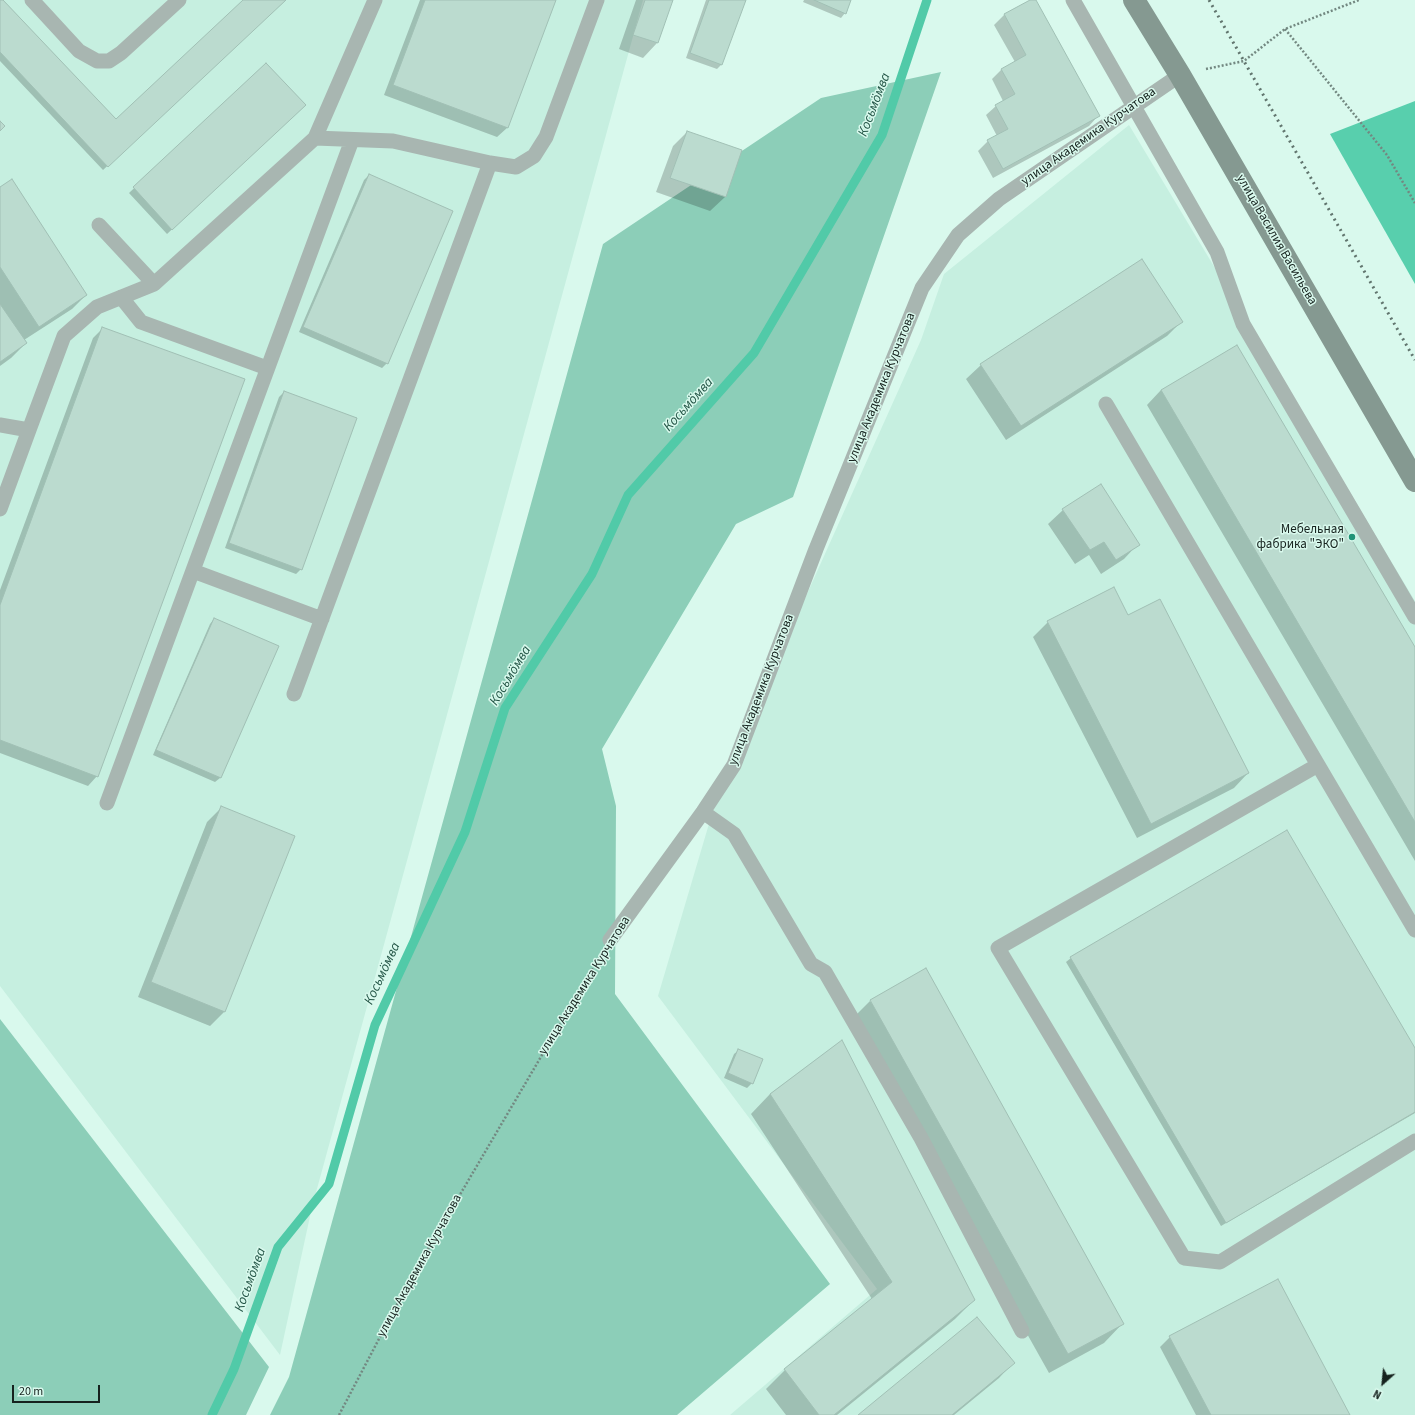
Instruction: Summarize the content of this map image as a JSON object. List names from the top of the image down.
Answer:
{
  "streets": {
    "main road": ["улица Василия Васильева"],
    "lane": ["улица Академика Курчатова"]
  },
  "crossings": [
    ["улица Академика Курчатова", "улица Василия Васильева"]
  ],
  "water": ["Косьмӧмва"],
  "places": ["Мебельная фабрика \"ЭКО\""],
  "scale_bar": "20 m",
  "north": "bottom left"
}
